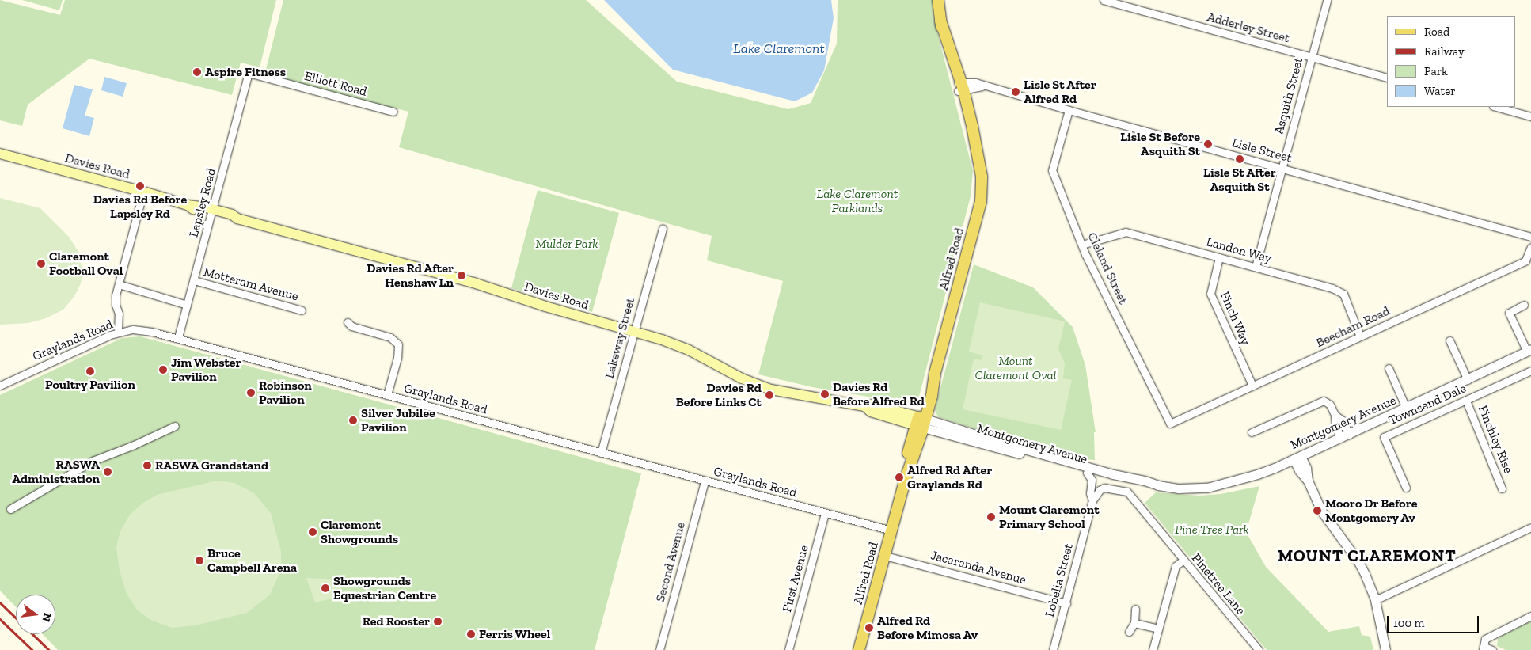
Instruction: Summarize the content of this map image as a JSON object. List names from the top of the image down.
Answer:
{
  "streets": {
    "main road": ["Davies Road", "Alfred Road"],
    "street": [
      "Adderley Street",
      "Elliott Road",
      "Asquith Street",
      "Lisle Street",
      "Lapsley Road",
      "Landon Way",
      "Cleland Street",
      "Motteram Avenue",
      "Finch Way",
      "Beecham Road",
      "Lakeway Street",
      "Graylands Road",
      "Townsend Dale",
      "Montgomery Avenue",
      "Finchley Rise",
      "Second Avenue",
      "Jacaranda Avenue",
      "First Avenue",
      "Lobelia Street",
      "Pinetree Lane"
    ]
  },
  "crossings": [
    ["Adderley Street", "Asquith Street"],
    ["Elliott Road", "Lapsley Road"],
    ["Asquith Street", "Lisle Street"],
    ["Asquith Street", "Landon Way"],
    ["Lisle Street", "Alfred Road"],
    ["Lisle Street", "Cleland Street"],
    ["Davies Road", "Lapsley Road"],
    ["Davies Road", "Alfred Road"],
    ["Davies Road", "Lakeway Street"],
    ["Davies Road", "Montgomery Avenue"],
    ["Lapsley Road", "Motteram Avenue"],
    ["Lapsley Road", "Graylands Road"],
    ["Landon Way", "Cleland Street"],
    ["Landon Way", "Finch Way"],
    ["Landon Way", "Beecham Road"],
    ["Alfred Road", "Graylands Road"],
    ["Alfred Road", "Montgomery Avenue"],
    ["Alfred Road", "Jacaranda Avenue"],
    ["Cleland Street", "Beecham Road"],
    ["Finch Way", "Beecham Road"],
    ["Lakeway Street", "Graylands Road"],
    ["Graylands Road", "Second Avenue"],
    ["Graylands Road", "First Avenue"],
    ["Townsend Dale", "Finchley Rise"],
    ["Montgomery Avenue", "Lobelia Street"],
    ["Jacaranda Avenue", "Lobelia Street"],
    ["Lobelia Street", "Pinetree Lane"]
  ],
  "districts": ["MOUNT CLAREMONT"],
  "water": ["Lake Claremont"],
  "parks": [
    "Lake Claremont Parklands",
    "Mulder Park",
    "Mount Claremont Oval",
    "Pine Tree Park"
  ],
  "places": [
    "Aspire Fitness",
    "Lisle St After Alfred Rd",
    "Lisle St Before Asquith St",
    "Lisle St After Asquith St",
    "Davies Rd Before Lapsley Rd",
    "Claremont Football Oval",
    "Davies Rd After Henshaw Ln",
    "Jim Webster Pavilion",
    "Poultry Pavilion",
    "Robinson Pavilion",
    "Davies Rd Before Alfred Rd",
    "Davies Rd Before Links Ct",
    "Silver Jubilee Pavilion",
    "RASWA Grandstand",
    "RASWA Administration",
    "Alfred Rd After Graylands Rd",
    "Mooro Dr Before Montgomery Av",
    "Mount Claremont Primary School",
    "Claremont Showgrounds",
    "Bruce Campbell Arena",
    "Showgrounds Equestrian Centre",
    "Red Rooster",
    "Alfred Rd Before Mimosa Av",
    "Ferris Wheel"
  ],
  "legend": [
    "Road",
    "Railway",
    "Park",
    "Water"
  ],
  "scale_bar": "100 m",
  "north": "right"
}
